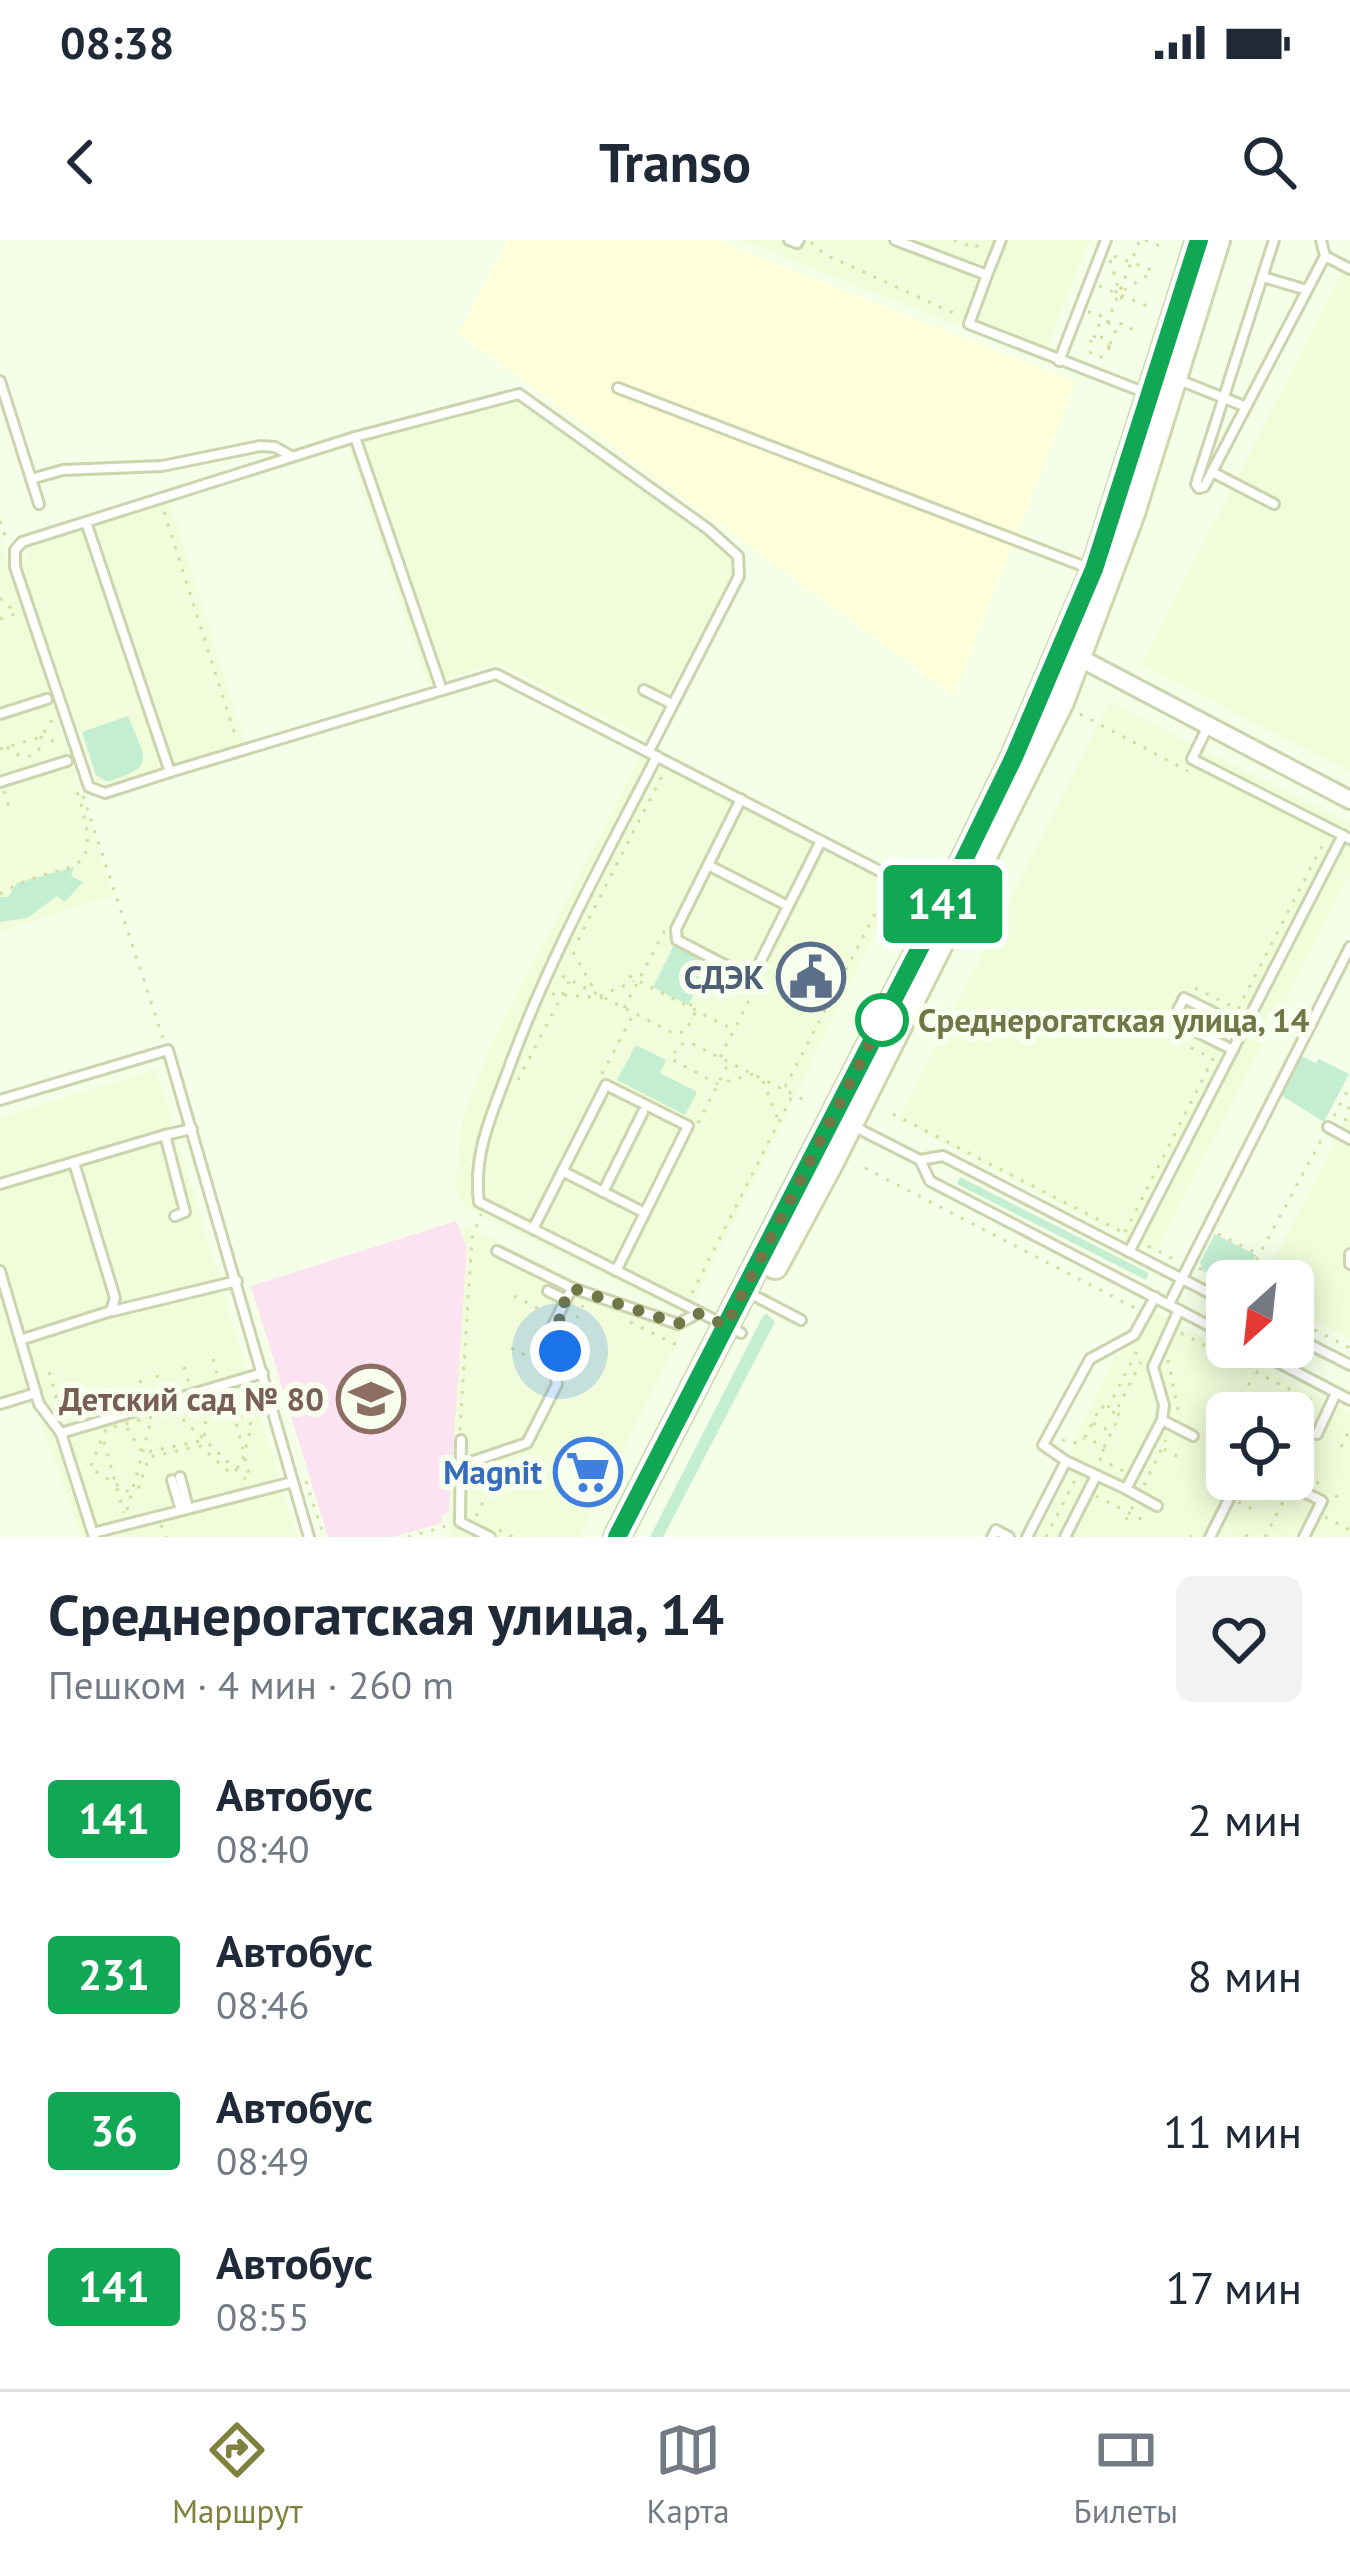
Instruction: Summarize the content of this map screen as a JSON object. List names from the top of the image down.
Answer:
{
  "places": {
    "public building": ["СДЭК"],
    "other": ["Среднерогатская улица, 14"],
    "school or university": ["Детский сад № 80"],
    "supermarket": ["Magnit"]
  },
  "lines": ["bus line 141"],
  "north": "bottom left",
  "page": {
    "status": "08:38",
    "header": "Transo",
    "on_map": "141",
    "heading": ["Среднерогатская улица, 14", "Пешком · 4 мин · 260 m"],
    "list": [
      {
        "mark": "141",
        "name": "Автобус",
        "note": "08:40",
        "value": "2 мин"
      },
      {
        "mark": "231",
        "name": "Автобус",
        "note": "08:46",
        "value": "8 мин"
      },
      {
        "mark": "36",
        "name": "Автобус",
        "note": "08:49",
        "value": "11 мин"
      },
      {
        "mark": "141",
        "name": "Автобус",
        "note": "08:55",
        "value": "17 мин"
      }
    ],
    "tabs": ["Маршрут", "Карта", "Билеты"]
  }
}
